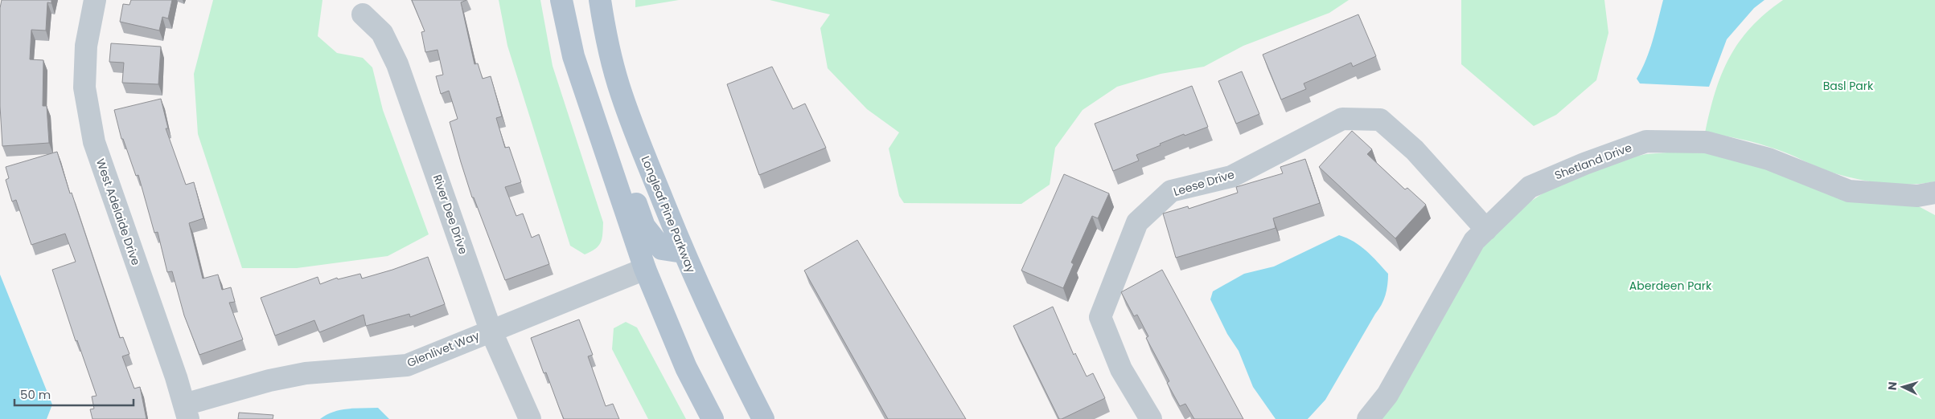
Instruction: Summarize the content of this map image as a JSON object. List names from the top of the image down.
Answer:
{
  "streets": {
    "main road": ["Longleaf Pine Parkway"],
    "street": [
      "Shetland Drive",
      "Leese Drive",
      "West Adelaide Drive",
      "River Dee Drive",
      "Glenlivet Way"
    ]
  },
  "crossings": [
    ["Shetland Drive", "Leese Drive"],
    ["West Adelaide Drive", "Glenlivet Way"],
    ["River Dee Drive", "Glenlivet Way"]
  ],
  "parks": ["Basl Park", "Aberdeen Park"],
  "scale_bar": "50 m",
  "north": "left"
}
